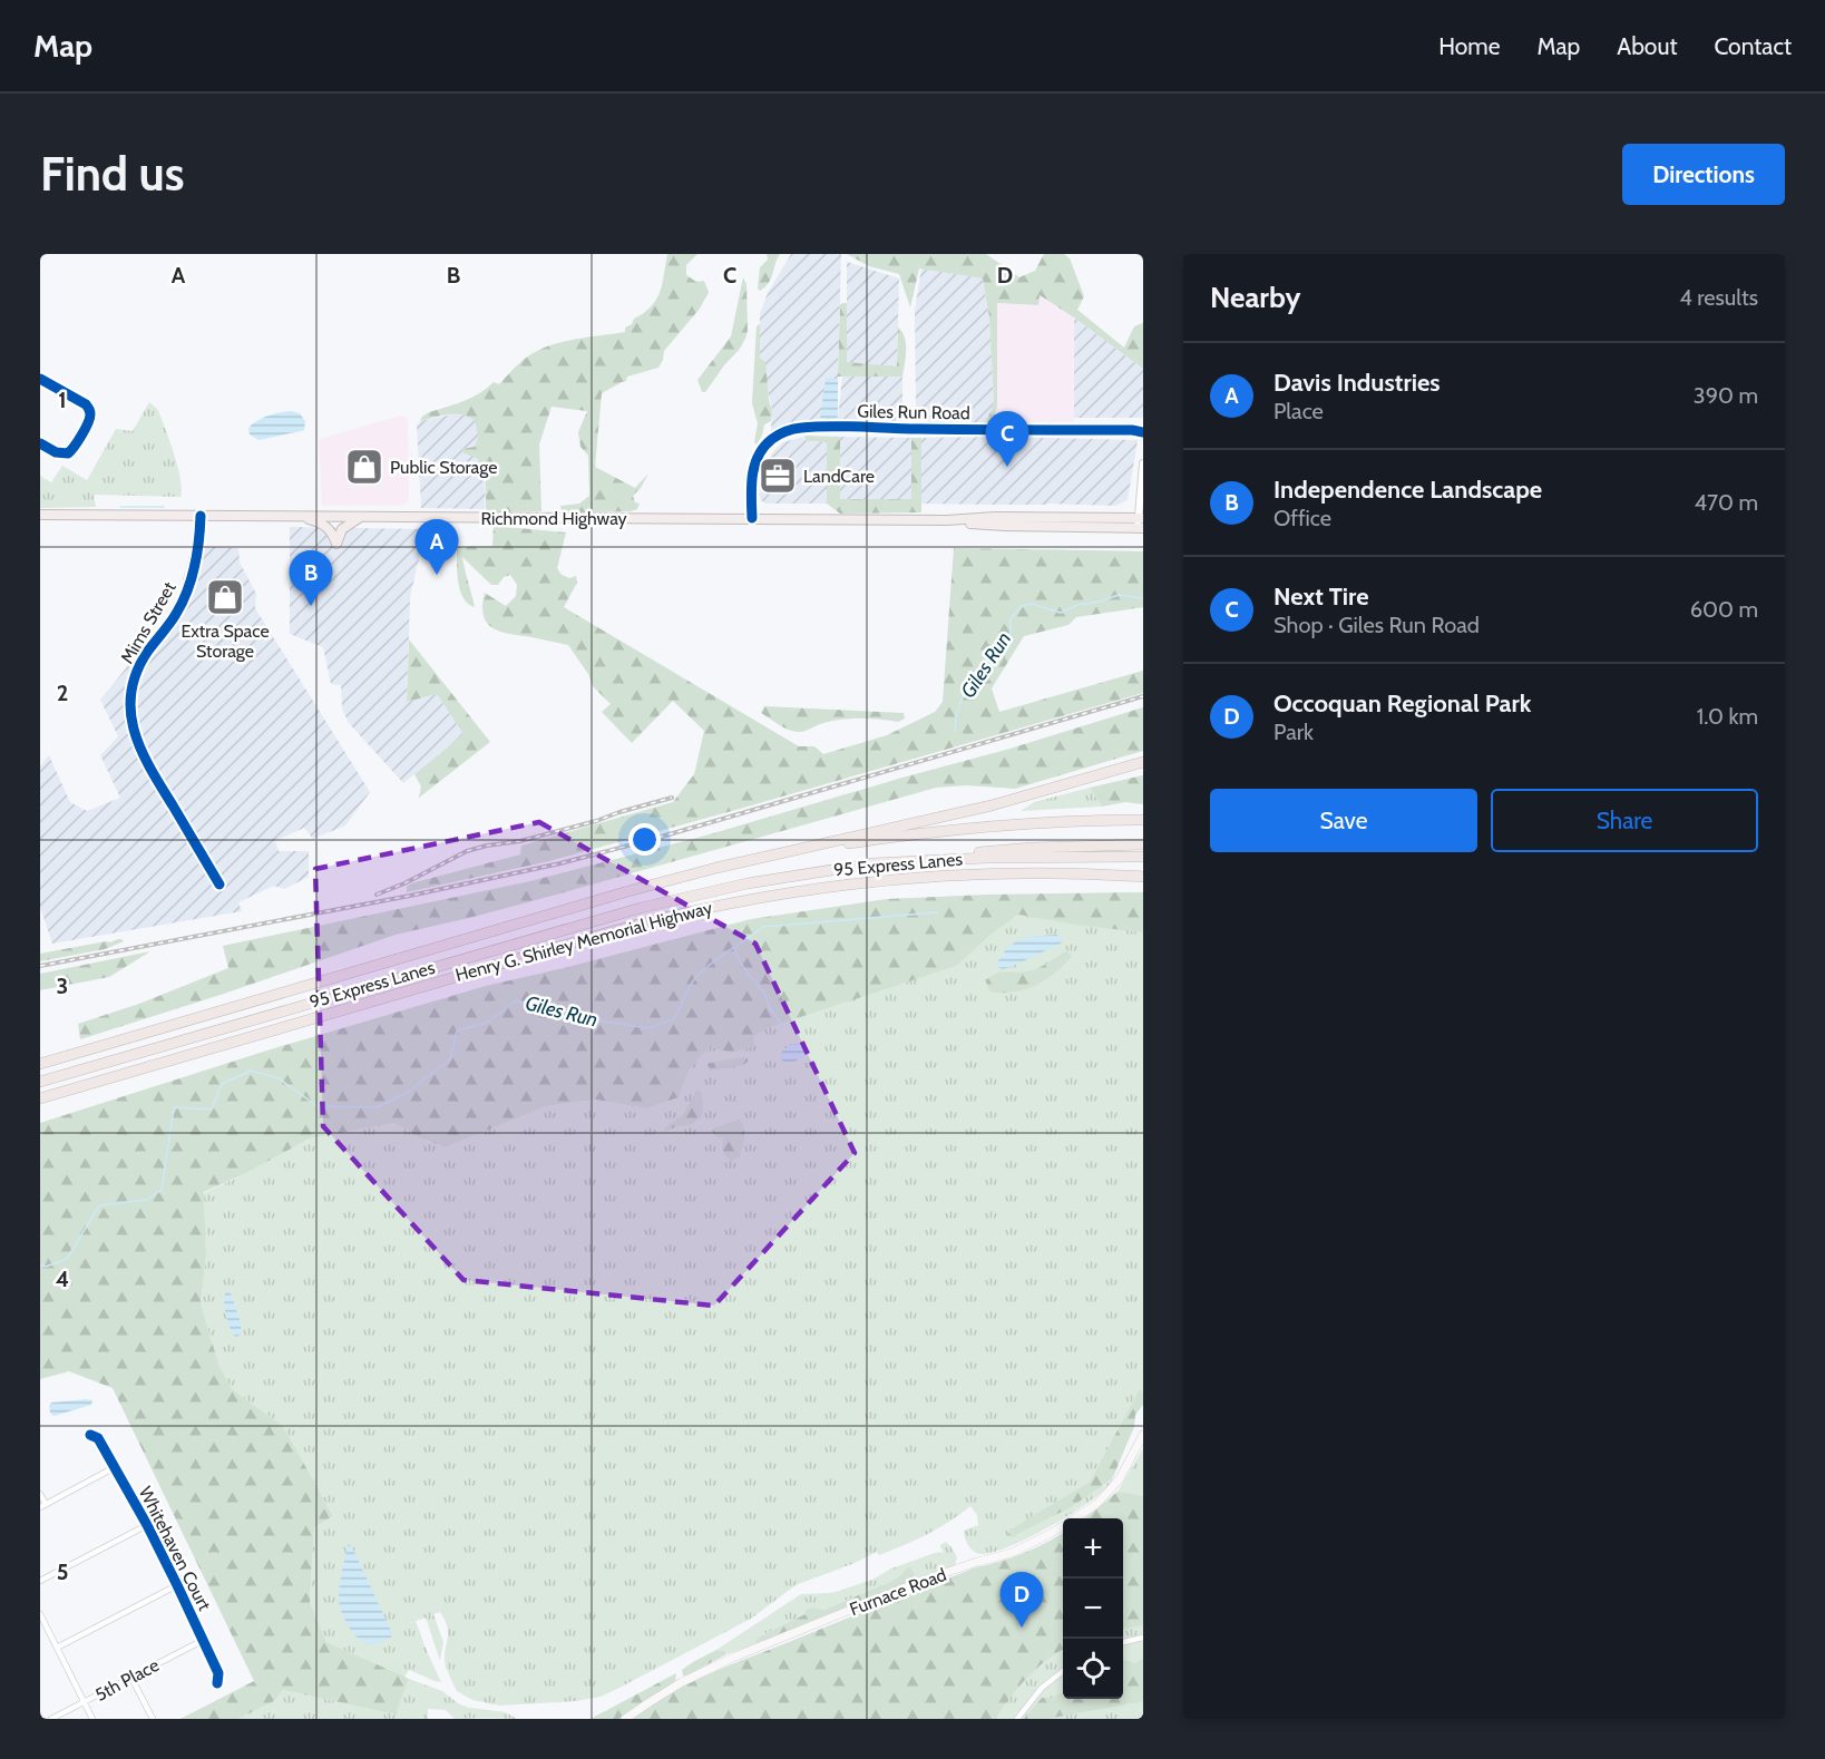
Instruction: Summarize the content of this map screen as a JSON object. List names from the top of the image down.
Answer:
{
  "streets": {
    "highway": ["Richmond Highway", "95 Express Lanes", "Henry G. Shirley Memorial Highway"],
    "main road": ["Furnace Road"],
    "street": [
      "Giles Run Road",
      "Mims Street",
      "Whitehaven Court",
      "5th Place"
    ]
  },
  "crossings": [
    ["Giles Run Road", "Richmond Highway"],
    ["Richmond Highway", "Mims Street"],
    ["Whitehaven Court", "5th Place"]
  ],
  "water": ["Giles Run"],
  "places": {
    "shop": ["Public Storage", "Extra Space Storage"],
    "office": ["LandCare"]
  },
  "page": {
    "header": "Map",
    "nav": [
      "Home",
      "Map",
      "About",
      "Contact"
    ],
    "buttons": [
      "Directions",
      ["Save", "Share"]
    ],
    "title": "Find us",
    "heading": ["Nearby", "4 results"],
    "list": [
      {
        "mark": "A",
        "name": "Davis Industries",
        "note": "Place",
        "value": "390 m"
      },
      {
        "mark": "B",
        "name": "Independence Landscape",
        "note": "Office",
        "value": "470 m"
      },
      {
        "mark": "C",
        "name": "Next Tire",
        "note": "Shop · Giles Run Road",
        "value": "600 m"
      },
      {
        "mark": "D",
        "name": "Occoquan Regional Park",
        "note": "Park",
        "value": "1.0 km"
      }
    ],
    "pins": [
      "C",
      "A",
      "B",
      "D"
    ],
    "map_buttons": ["+", "−"]
  },
  "grid": {
    "columns": [
      "A",
      "B",
      "C",
      "D"
    ],
    "rows": [
      "1",
      "2",
      "3",
      "4",
      "5"
    ]
  }
}
